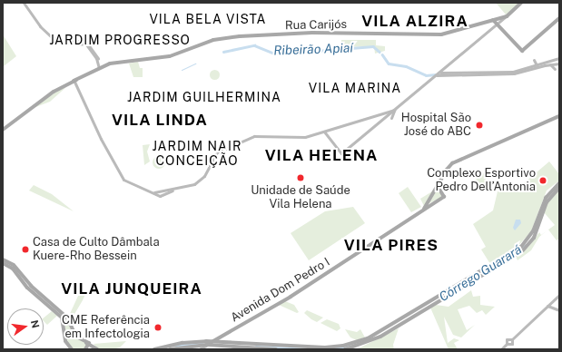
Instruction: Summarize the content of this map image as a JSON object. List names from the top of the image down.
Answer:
{
  "streets": {
    "main road": ["Rua Carijós", "Avenida Dom Pedro I"]
  },
  "districts": [
    "VILA BELA VISTA",
    "VILA ALZIRA",
    "JARDIM PROGRESSO",
    "VILA MARINA",
    "JARDIM GUILHERMINA",
    "VILA LINDA",
    "JARDIM NAIR CONCEIÇÃO",
    "VILA HELENA",
    "VILA PIRES",
    "VILA JUNQUEIRA"
  ],
  "water": ["Ribeirão Apiaí", "Córrego Guarará"],
  "places": [
    "Hospital São José do ABC",
    "Unidade de Saúde Vila Helena",
    "Complexo Esportivo Pedro Dell’Antonia",
    "Casa de Culto Dâmbala Kuere-Rho Bessein",
    "CME Referência em Infectologia"
  ],
  "north": "right"
}
